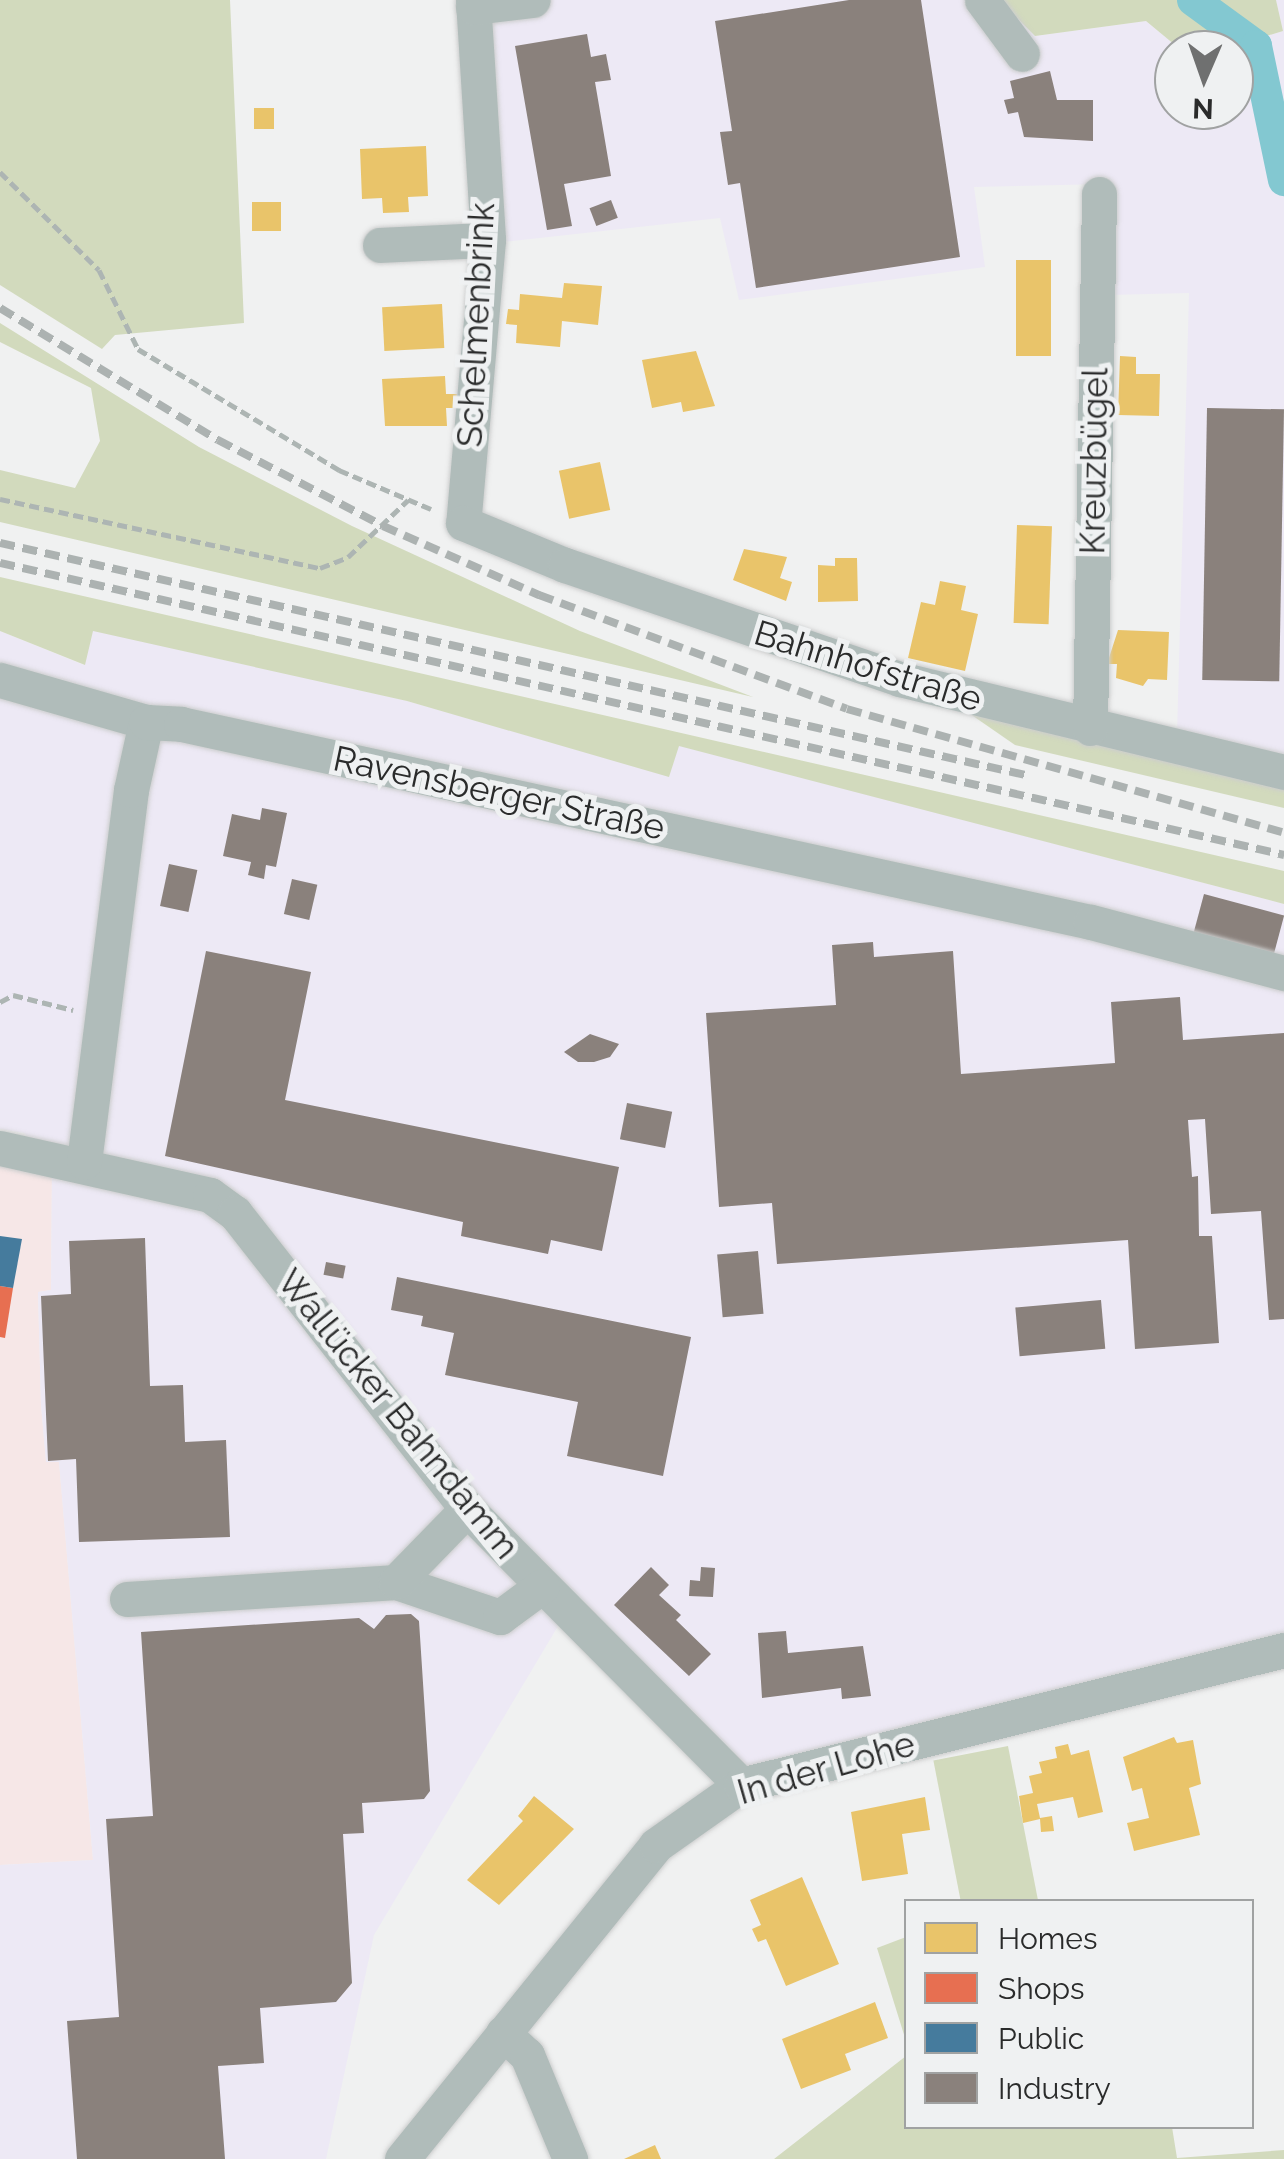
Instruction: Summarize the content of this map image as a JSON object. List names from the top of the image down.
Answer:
{
  "streets": {
    "street": [
      "Schelmenbrink",
      "Kreuzbügel",
      "Bahnhofstraße",
      "Ravensberger Straße",
      "Wallücker Bahndamm",
      "In der Lohe"
    ]
  },
  "crossings": [
    ["Schelmenbrink", "Bahnhofstraße"],
    ["Kreuzbügel", "Bahnhofstraße"],
    ["Wallücker Bahndamm", "In der Lohe"]
  ],
  "legend": [
    "Homes",
    "Shops",
    "Public",
    "Industry"
  ],
  "north": "bottom"
}
